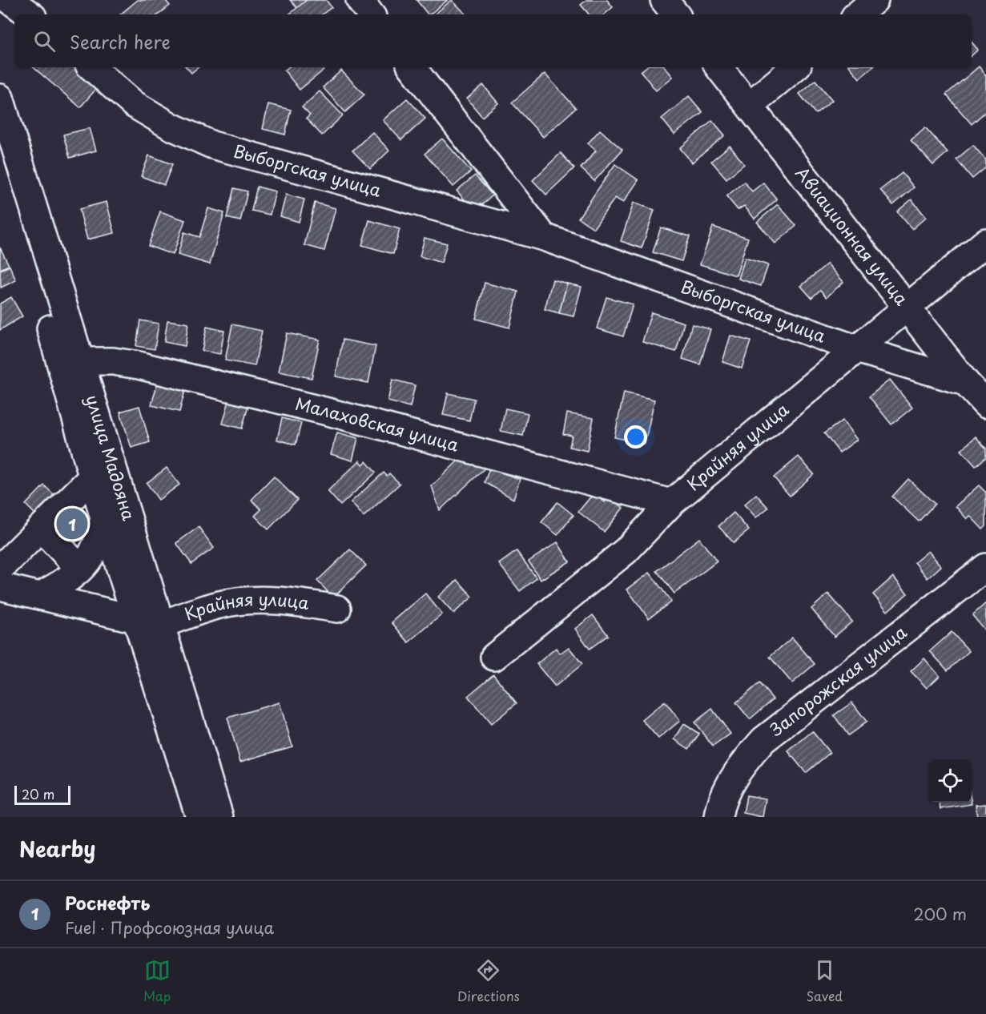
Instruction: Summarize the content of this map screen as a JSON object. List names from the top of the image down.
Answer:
{
  "streets": {
    "street": [
      "Выборгская улица",
      "Авиационная улица",
      "Малаховская улица",
      "Крайняя улица",
      "улица Мадояна",
      "Запорожская улица"
    ]
  },
  "crossings": [
    ["Выборгская улица", "Авиационная улица"],
    ["Выборгская улица", "Крайняя улица"],
    ["Авиационная улица", "Крайняя улица"],
    ["Малаховская улица", "Крайняя улица"],
    ["Малаховская улица", "улица Мадояна"],
    ["Крайняя улица", "улица Мадояна"]
  ],
  "scale_bar": "20 m",
  "page": {
    "search": "Search here",
    "pins": "1",
    "scale": "20 m",
    "heading": "Nearby",
    "list": [
      {
        "mark": "1",
        "name": "Роснефть",
        "note": "Fuel · Профсоюзная улица",
        "value": "200 m"
      }
    ],
    "nav": ["Map", "Directions", "Saved"]
  }
}
